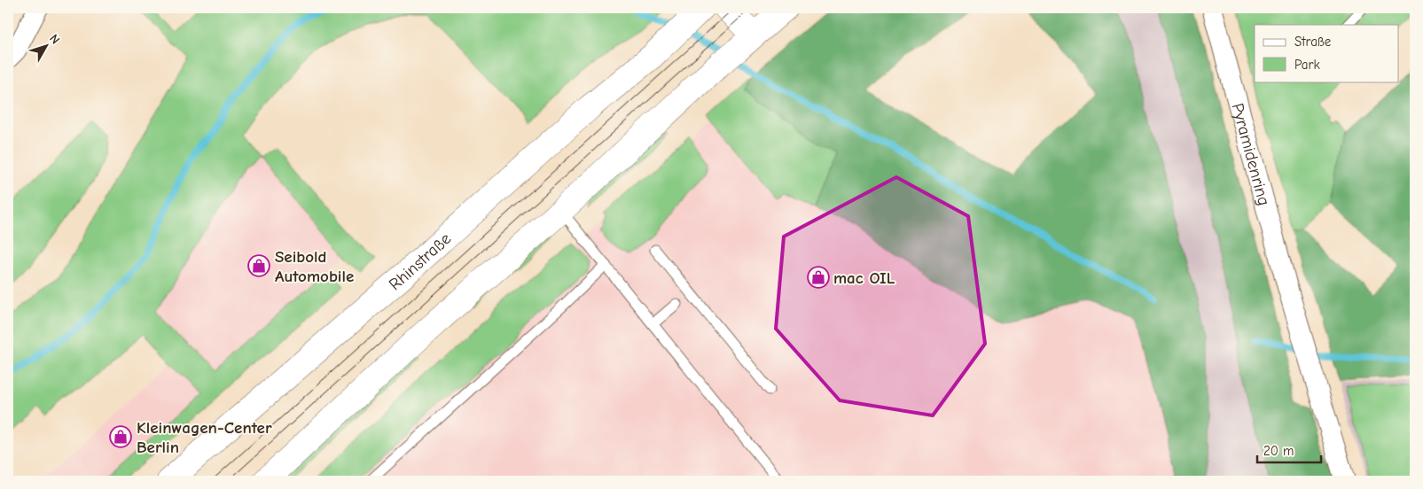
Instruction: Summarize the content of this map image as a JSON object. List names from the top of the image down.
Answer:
{
  "streets": {
    "main road": ["Rhinstraße"],
    "street": ["Pyramidenring"]
  },
  "places": {
    "shop": ["Seibold Automobile", "mac OIL", "Kleinwagen-Center Berlin"]
  },
  "legend": ["Straße", "Park"],
  "scale_bar": "20 m",
  "north": "top right"
}
